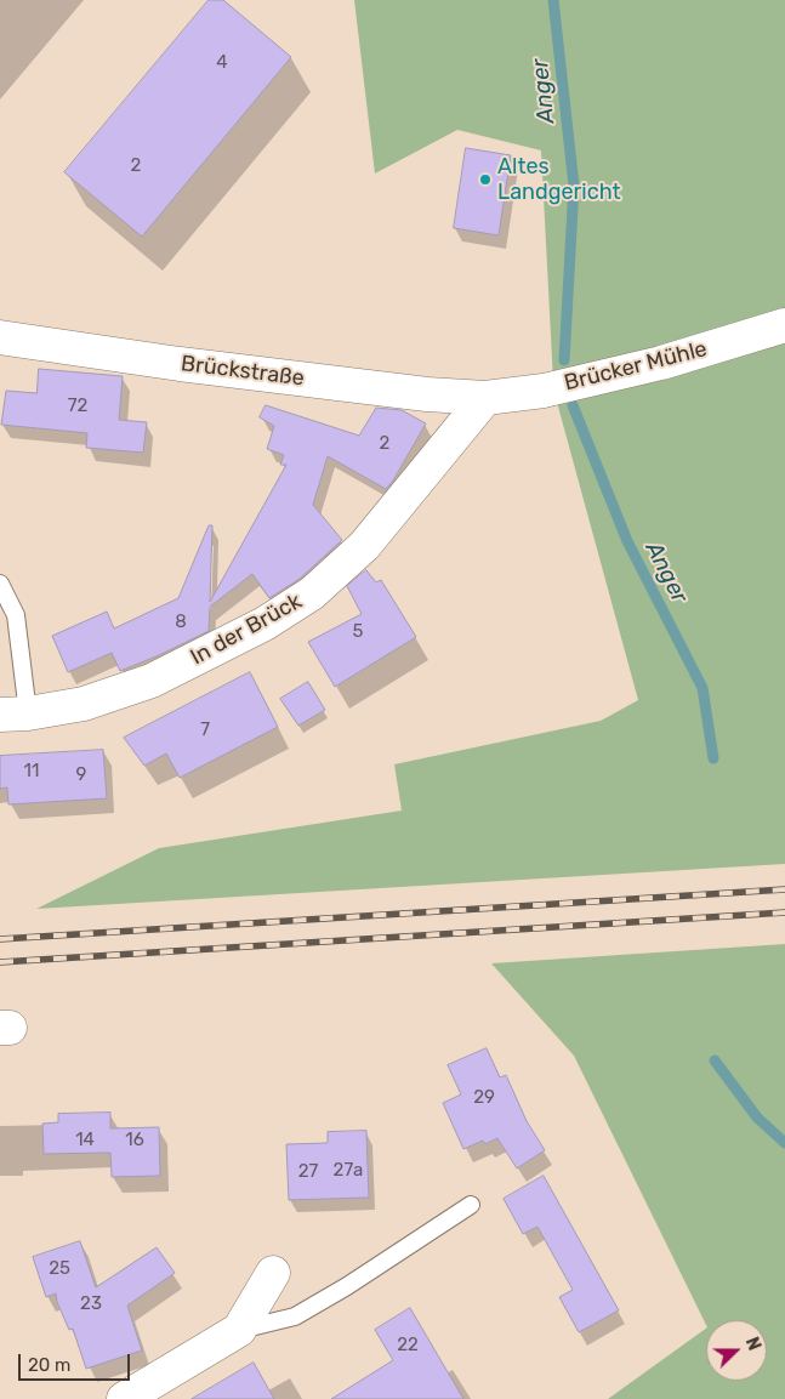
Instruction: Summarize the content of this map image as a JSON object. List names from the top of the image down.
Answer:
{
  "streets": {
    "street": ["Brücker Mühle", "Brückstraße", "In der Brück"]
  },
  "crossings": [
    ["Brücker Mühle", "Brückstraße"],
    ["Brücker Mühle", "In der Brück"],
    ["Brückstraße", "In der Brück"]
  ],
  "water": ["Anger"],
  "places": ["Altes Landgericht"],
  "house_numbers": [
    "4",
    "2",
    "72",
    "2",
    "8",
    "5",
    "7",
    "11",
    "9",
    "29",
    "14",
    "16",
    "27a",
    "27",
    "25",
    "23",
    "22"
  ],
  "scale_bar": "20 m",
  "north": "right"
}
